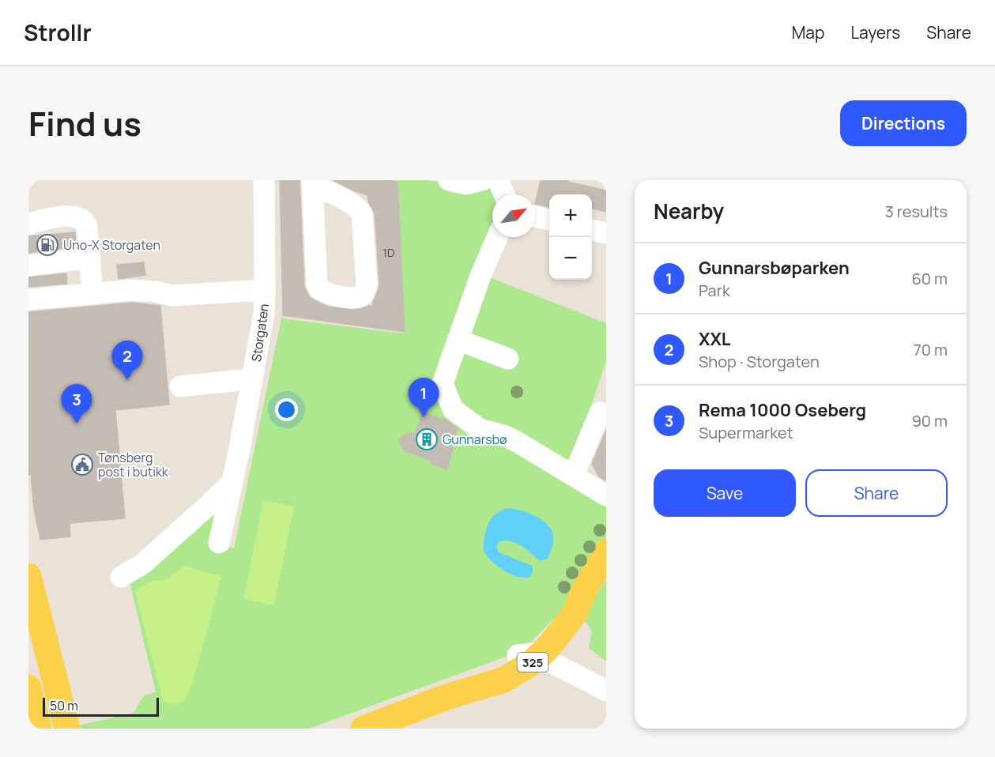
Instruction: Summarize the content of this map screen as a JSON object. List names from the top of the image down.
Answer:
{
  "streets": {
    "main road": ["325"],
    "street": ["Storgaten"]
  },
  "places": {
    "fuel station": ["Uno-X Storgaten"],
    "building": ["Gunnarsbø"],
    "public building": ["Tønsberg post i butikk"]
  },
  "house_numbers": ["1D"],
  "scale_bar": "50 m",
  "north": "top right",
  "page": {
    "header": "Strollr",
    "nav": ["Map", "Layers", "Share"],
    "title": "Find us",
    "buttons": [
      "Directions",
      ["Save", "Share"]
    ],
    "heading": ["Nearby", "3 results"],
    "map_buttons": ["+", "−"],
    "list": [
      {
        "mark": "1",
        "name": "Gunnarsbøparken",
        "note": "Park",
        "value": "60 m"
      },
      {
        "mark": "2",
        "name": "XXL",
        "note": "Shop · Storgaten",
        "value": "70 m"
      },
      {
        "mark": "3",
        "name": "Rema 1000 Oseberg",
        "note": "Supermarket",
        "value": "90 m"
      }
    ],
    "pins": ["2", "1", "3"],
    "scale": "50 m"
  }
}
